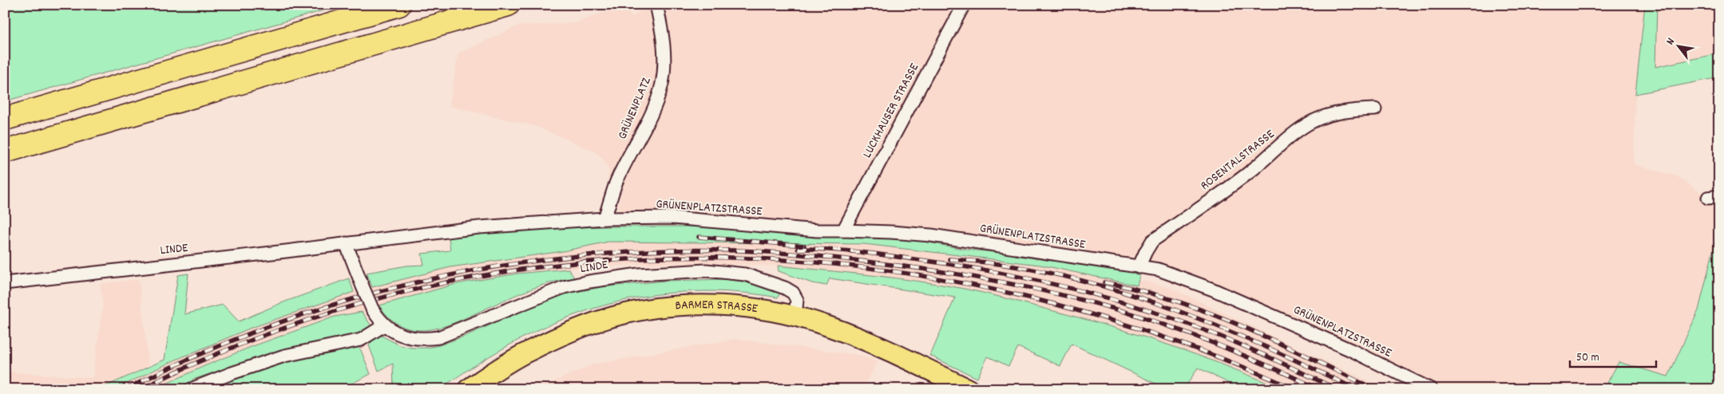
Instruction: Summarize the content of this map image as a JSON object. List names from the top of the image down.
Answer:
{
  "streets": {
    "main road": ["BARMER STRASSE"],
    "street": [
      "GRÜNENPLATZ",
      "LUCKHAUSER STRASSE",
      "ROSENTALSTRASSE",
      "GRÜNENPLATZSTRASSE",
      "LINDE"
    ]
  },
  "crossings": [
    ["GRÜNENPLATZ", "GRÜNENPLATZSTRASSE"],
    ["GRÜNENPLATZ", "LINDE"],
    ["LUCKHAUSER STRASSE", "GRÜNENPLATZSTRASSE"],
    ["ROSENTALSTRASSE", "GRÜNENPLATZSTRASSE"],
    ["GRÜNENPLATZSTRASSE", "LINDE"],
    ["LINDE", "BARMER STRASSE"]
  ],
  "scale_bar": "50 m",
  "north": "top left"
}
